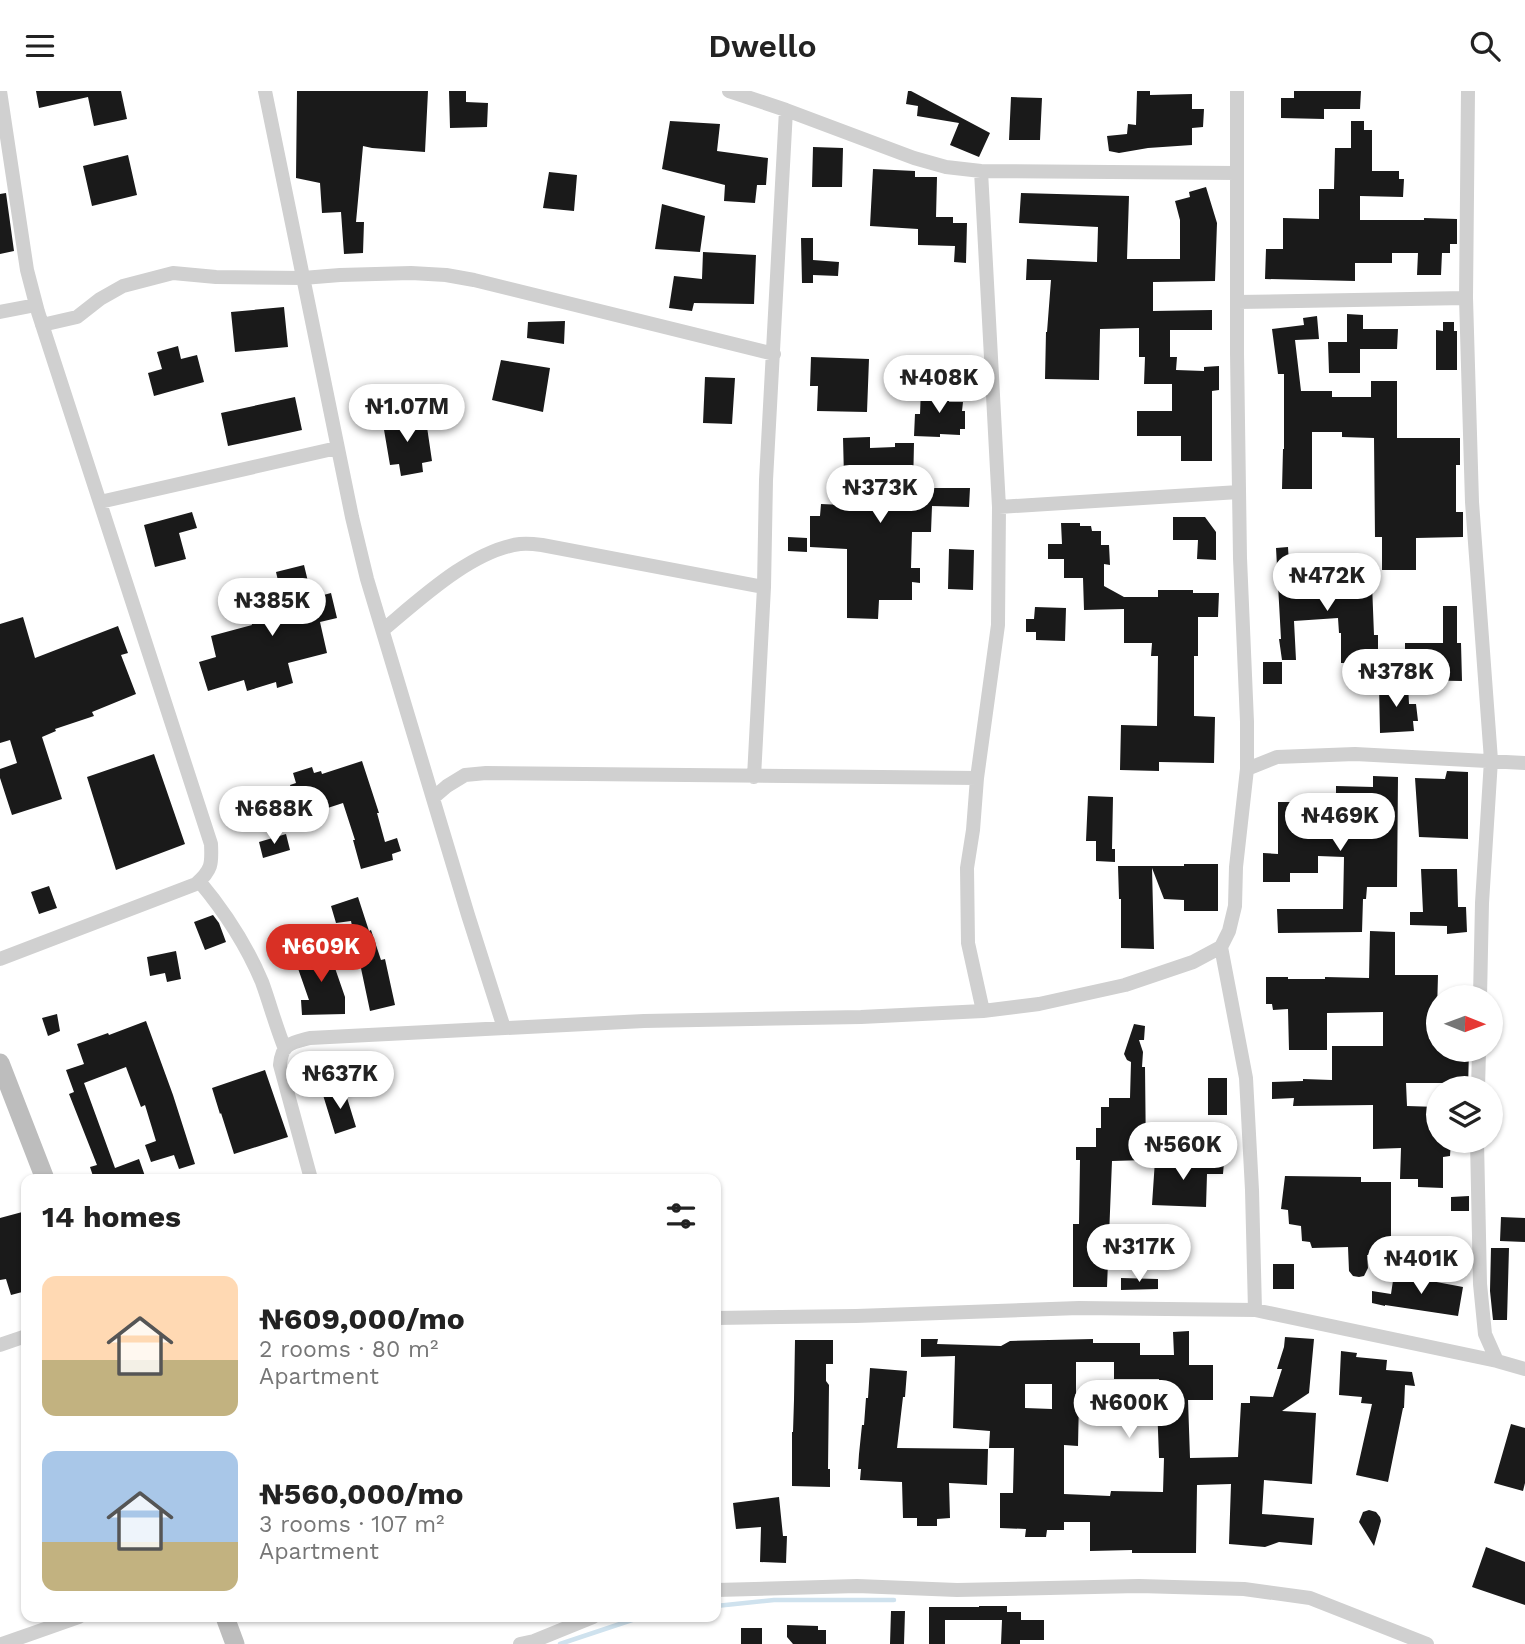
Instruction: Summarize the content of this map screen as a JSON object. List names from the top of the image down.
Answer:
{
  "north": "right",
  "page": {
    "header": "Dwello",
    "price": [
      "₦408K",
      "₦1.07M",
      "₦373K",
      "₦472K",
      "₦385K",
      "₦378K",
      "₦688K",
      "₦469K",
      "₦609K",
      "₦637K",
      "₦560K",
      "₦317K",
      "₦401K",
      "₦600K"
    ],
    "heading": "14 homes",
    "list": [
      {
        "name": "₦609,000/mo",
        "note": "2 rooms · 80 m² · Apartment"
      },
      {
        "name": "₦560,000/mo",
        "note": "3 rooms · 107 m² · Apartment"
      }
    ]
  }
}
